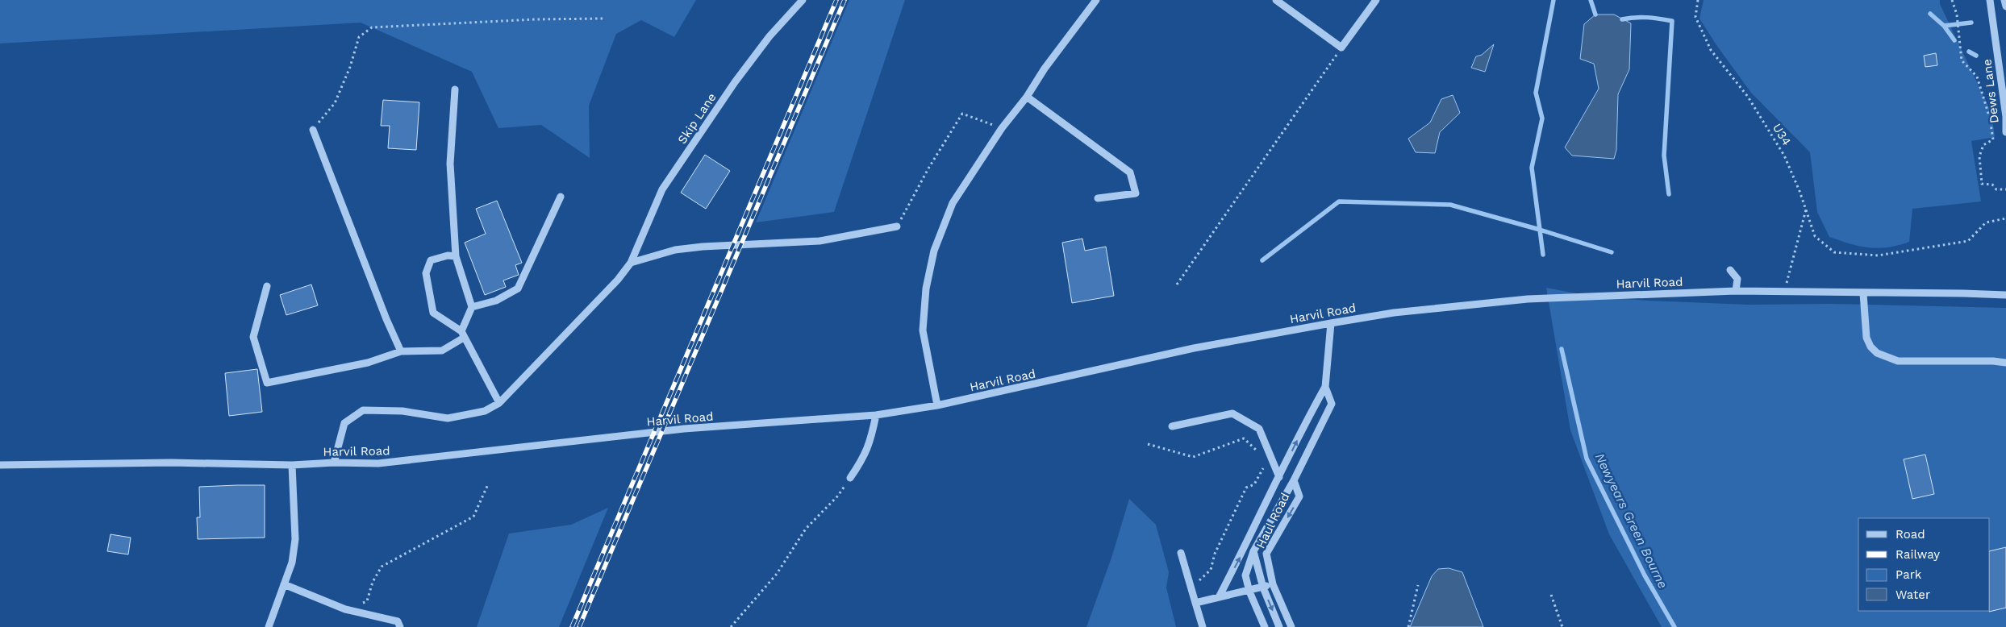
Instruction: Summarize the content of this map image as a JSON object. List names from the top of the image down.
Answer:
{
  "streets": {
    "street": [
      "Dews Lane",
      "Skip Lane",
      "Harvil Road",
      "Haul Road"
    ],
    "path": ["U34"]
  },
  "crossings": [
    ["Harvil Road", "Haul Road"]
  ],
  "water": ["Newyears Green Bourne"],
  "legend": [
    "Road",
    "Railway",
    "Park",
    "Water"
  ]
}
